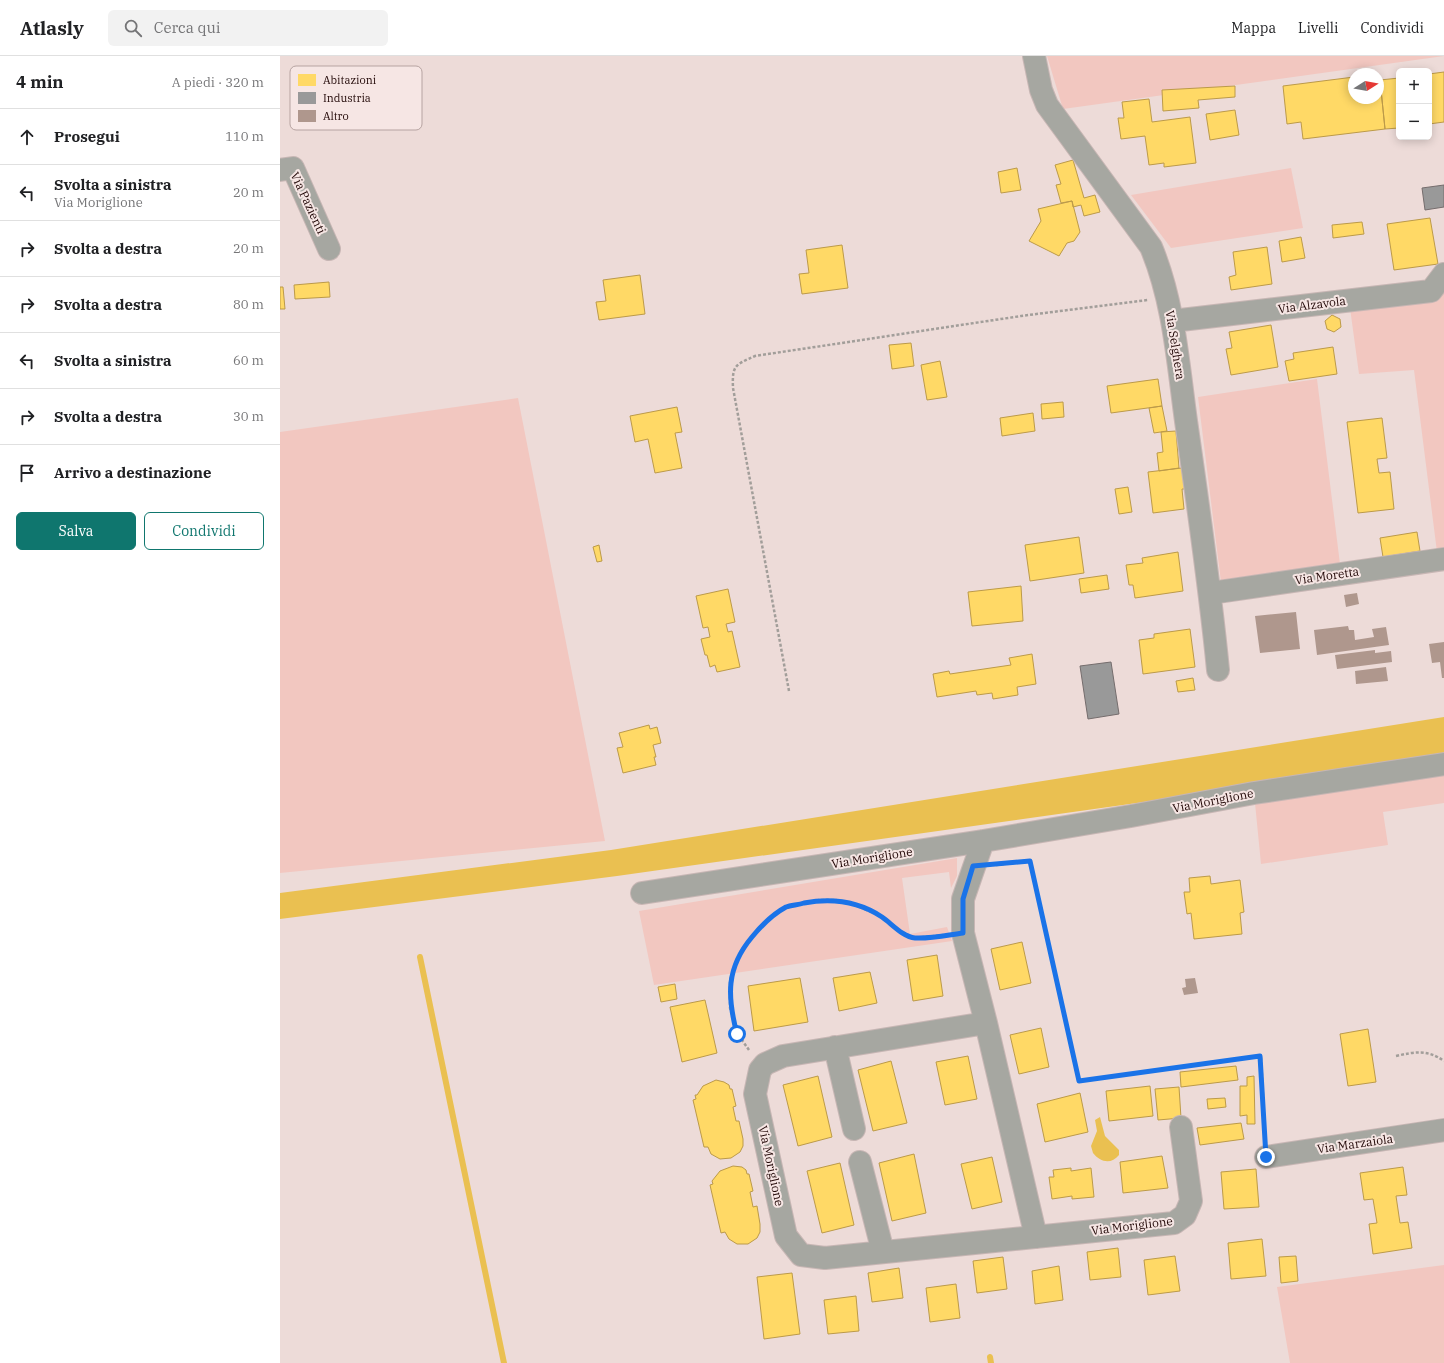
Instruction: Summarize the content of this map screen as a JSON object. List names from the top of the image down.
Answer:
{
  "streets": {
    "street": [
      "Via Pazienti",
      "Via Alzavola",
      "Via Selghera",
      "Via Moretta",
      "Via Moriglione",
      "Via Marzaiola"
    ]
  },
  "crossings": [
    ["Via Alzavola", "Via Selghera"],
    ["Via Selghera", "Via Moretta"]
  ],
  "legend": ["Abitazioni", "Industria", "Altro"],
  "north": "right",
  "page": {
    "header": "Atlasly",
    "search": "Cerca qui",
    "nav": ["Mappa", "Livelli", "Condividi"],
    "heading": ["4 min", "A piedi · 320 m"],
    "map_buttons": ["+", "−"],
    "list": [
      ["Prosegui", "110 m"],
      ["Svolta a sinistra", "Via Moriglione", "20 m"],
      ["Svolta a destra", "20 m"],
      ["Svolta a destra", "80 m"],
      ["Svolta a sinistra", "60 m"],
      ["Svolta a destra", "30 m"],
      "Arrivo a destinazione"
    ],
    "buttons": ["Salva", "Condividi"]
  }
}
